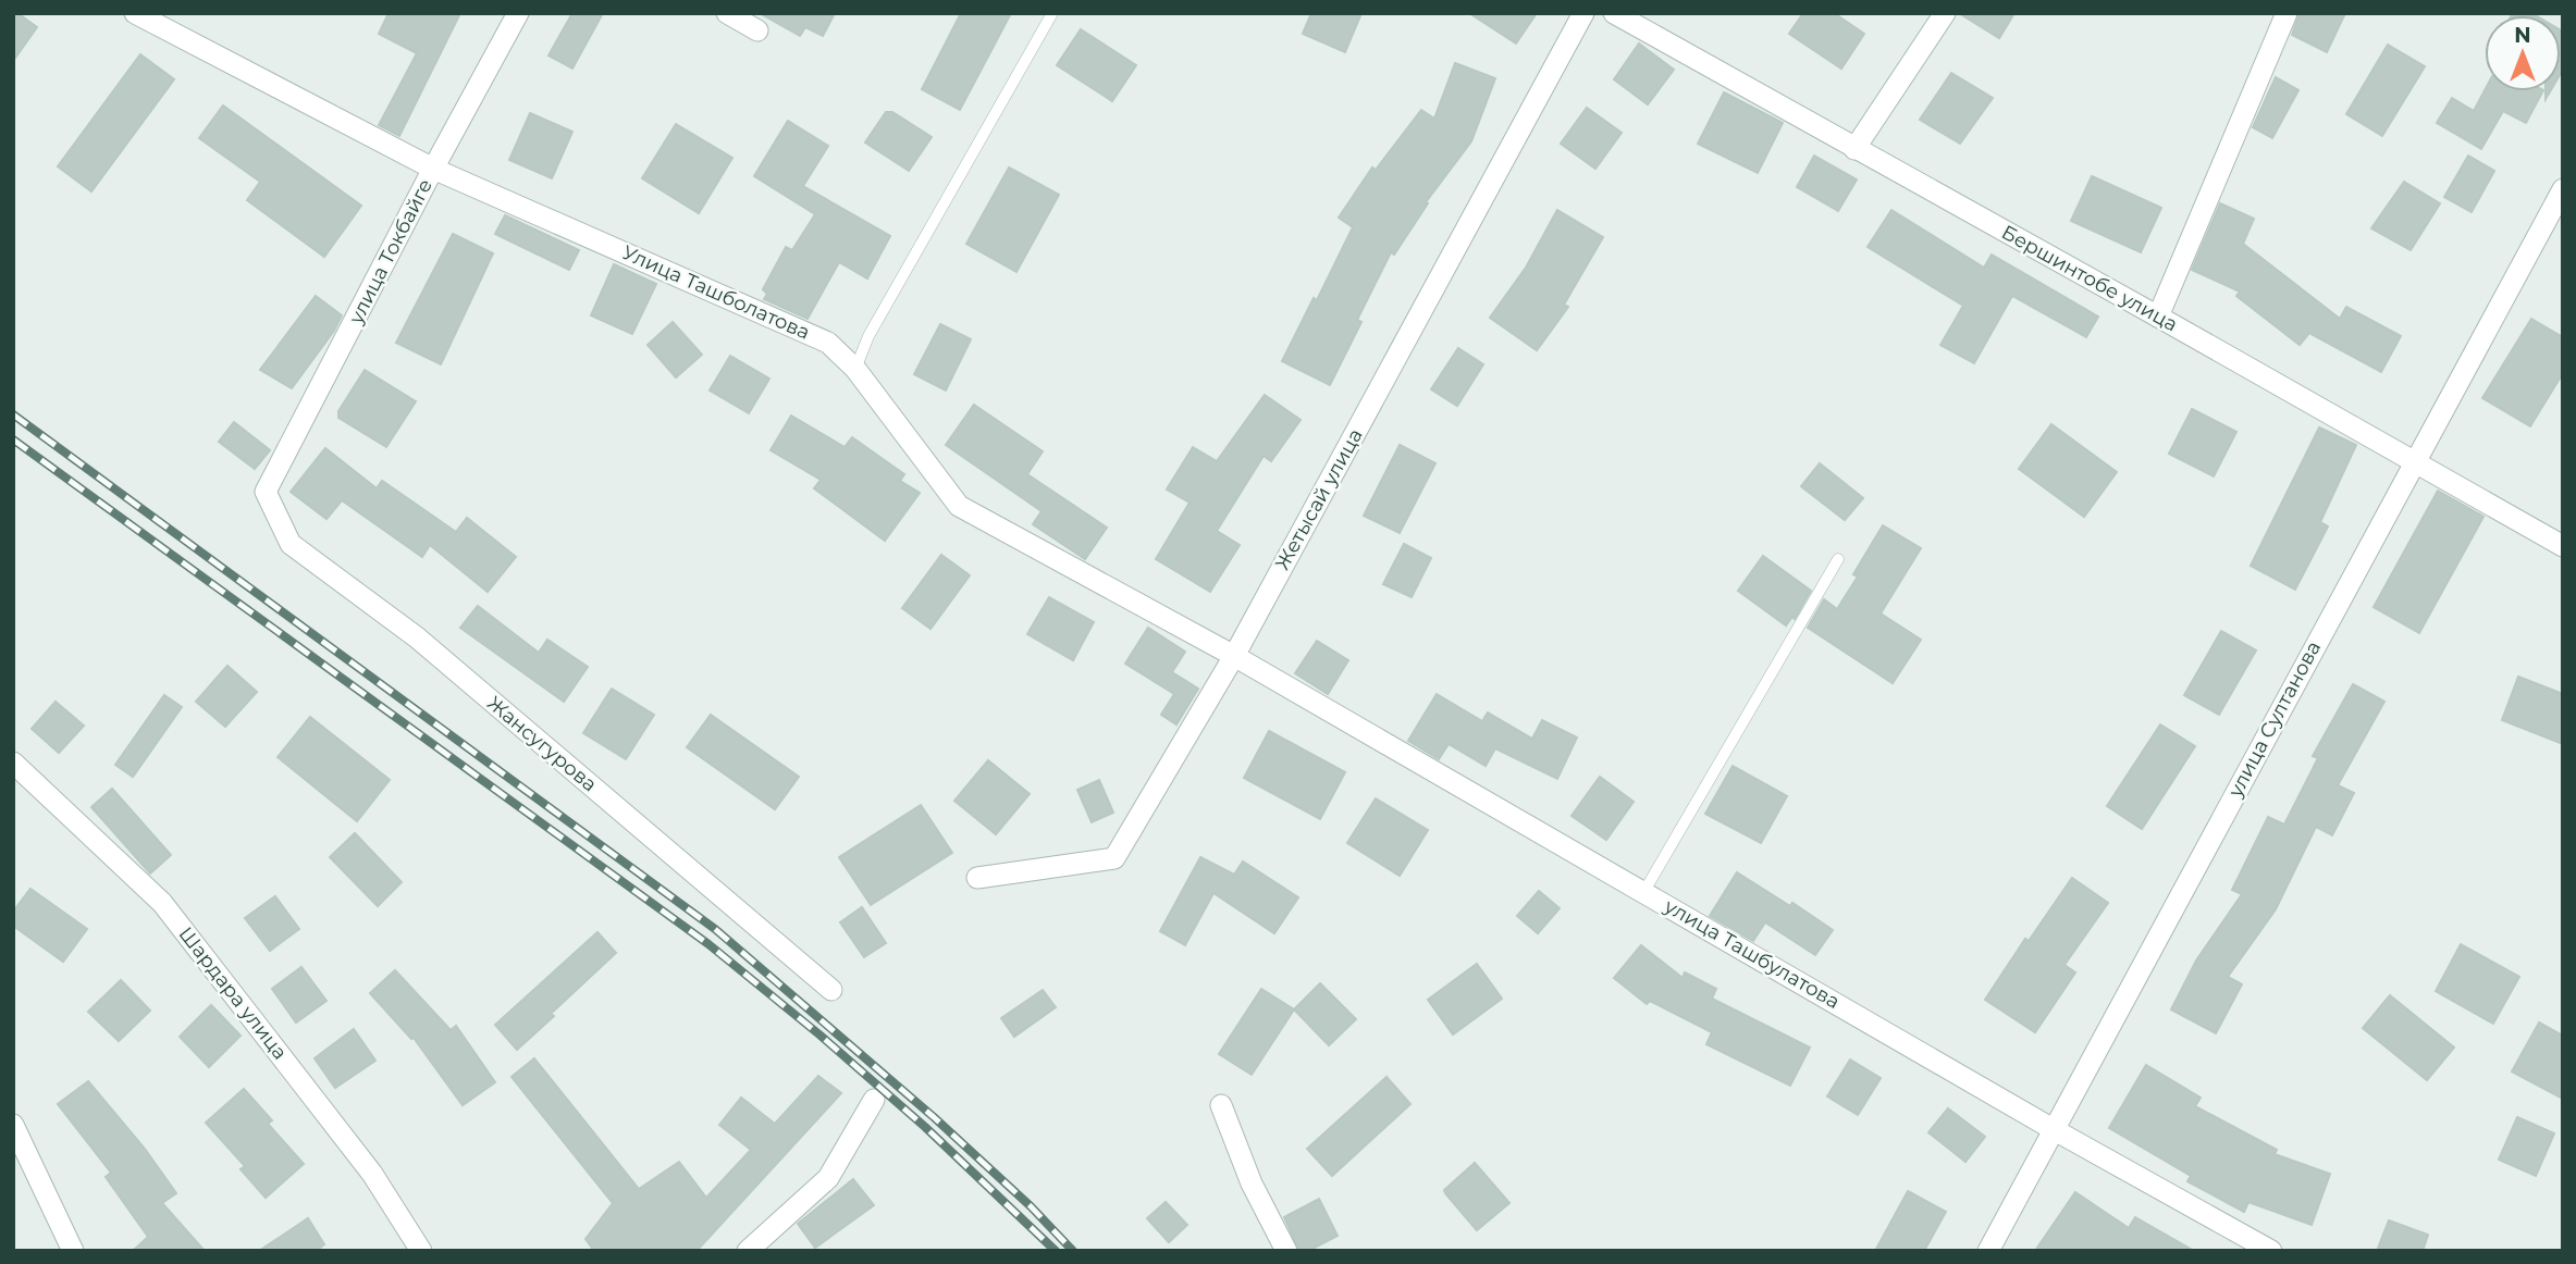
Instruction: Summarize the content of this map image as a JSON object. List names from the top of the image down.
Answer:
{
  "streets": {
    "street": [
      "улица Токбайге",
      "Бершинтобе улица",
      "Улица Ташболатова",
      "Жетысай улица",
      "улица Султанова",
      "Жансугурова",
      "улица Ташбулатова",
      "Шардара улица"
    ]
  },
  "crossings": [
    ["улица Токбайге", "Улица Ташболатова"],
    ["улица Токбайге", "Жансугурова"],
    ["Бершинтобе улица", "улица Султанова"],
    ["Улица Ташболатова", "Жетысай улица"],
    ["Улица Ташболатова", "улица Ташбулатова"],
    ["Жетысай улица", "улица Ташбулатова"],
    ["улица Султанова", "улица Ташбулатова"]
  ],
  "north": "top"
}
